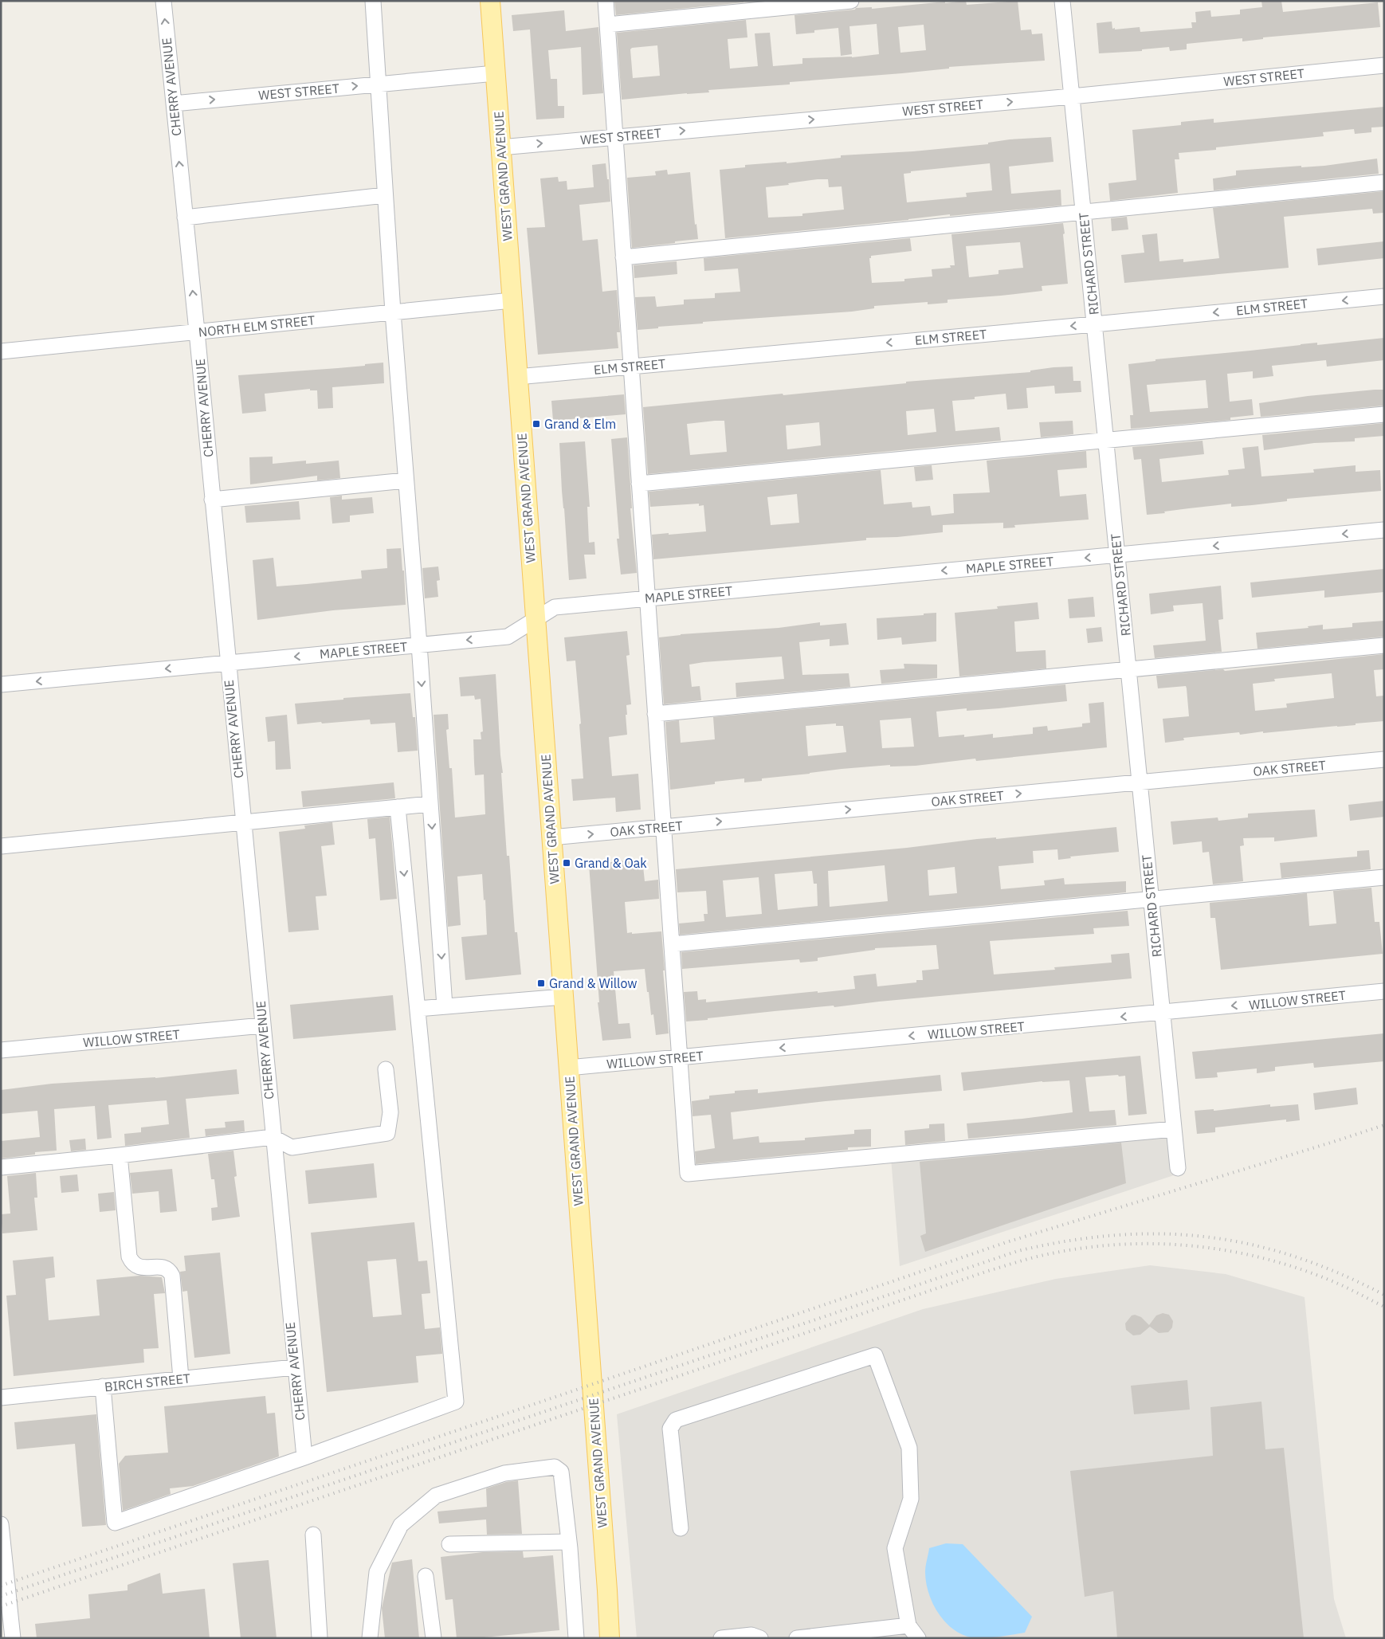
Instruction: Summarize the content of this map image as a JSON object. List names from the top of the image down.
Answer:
{
  "streets": {
    "main road": ["WEST GRAND AVENUE"],
    "street": [
      "WEST STREET",
      "CHERRY AVENUE",
      "RICHARD STREET",
      "ELM STREET",
      "NORTH ELM STREET",
      "MAPLE STREET",
      "OAK STREET",
      "WILLOW STREET",
      "BIRCH STREET"
    ]
  },
  "crossings": [
    ["WEST STREET", "CHERRY AVENUE"],
    ["WEST STREET", "WEST GRAND AVENUE"],
    ["WEST STREET", "RICHARD STREET"],
    ["CHERRY AVENUE", "NORTH ELM STREET"],
    ["CHERRY AVENUE", "MAPLE STREET"],
    ["CHERRY AVENUE", "WILLOW STREET"],
    ["CHERRY AVENUE", "BIRCH STREET"],
    ["WEST GRAND AVENUE", "ELM STREET"],
    ["WEST GRAND AVENUE", "NORTH ELM STREET"],
    ["WEST GRAND AVENUE", "MAPLE STREET"],
    ["WEST GRAND AVENUE", "OAK STREET"],
    ["WEST GRAND AVENUE", "WILLOW STREET"],
    ["RICHARD STREET", "ELM STREET"],
    ["RICHARD STREET", "MAPLE STREET"],
    ["RICHARD STREET", "OAK STREET"],
    ["RICHARD STREET", "WILLOW STREET"]
  ],
  "places": {
    "transit": ["Grand & Elm", "Grand & Oak", "Grand & Willow"]
  }
}
